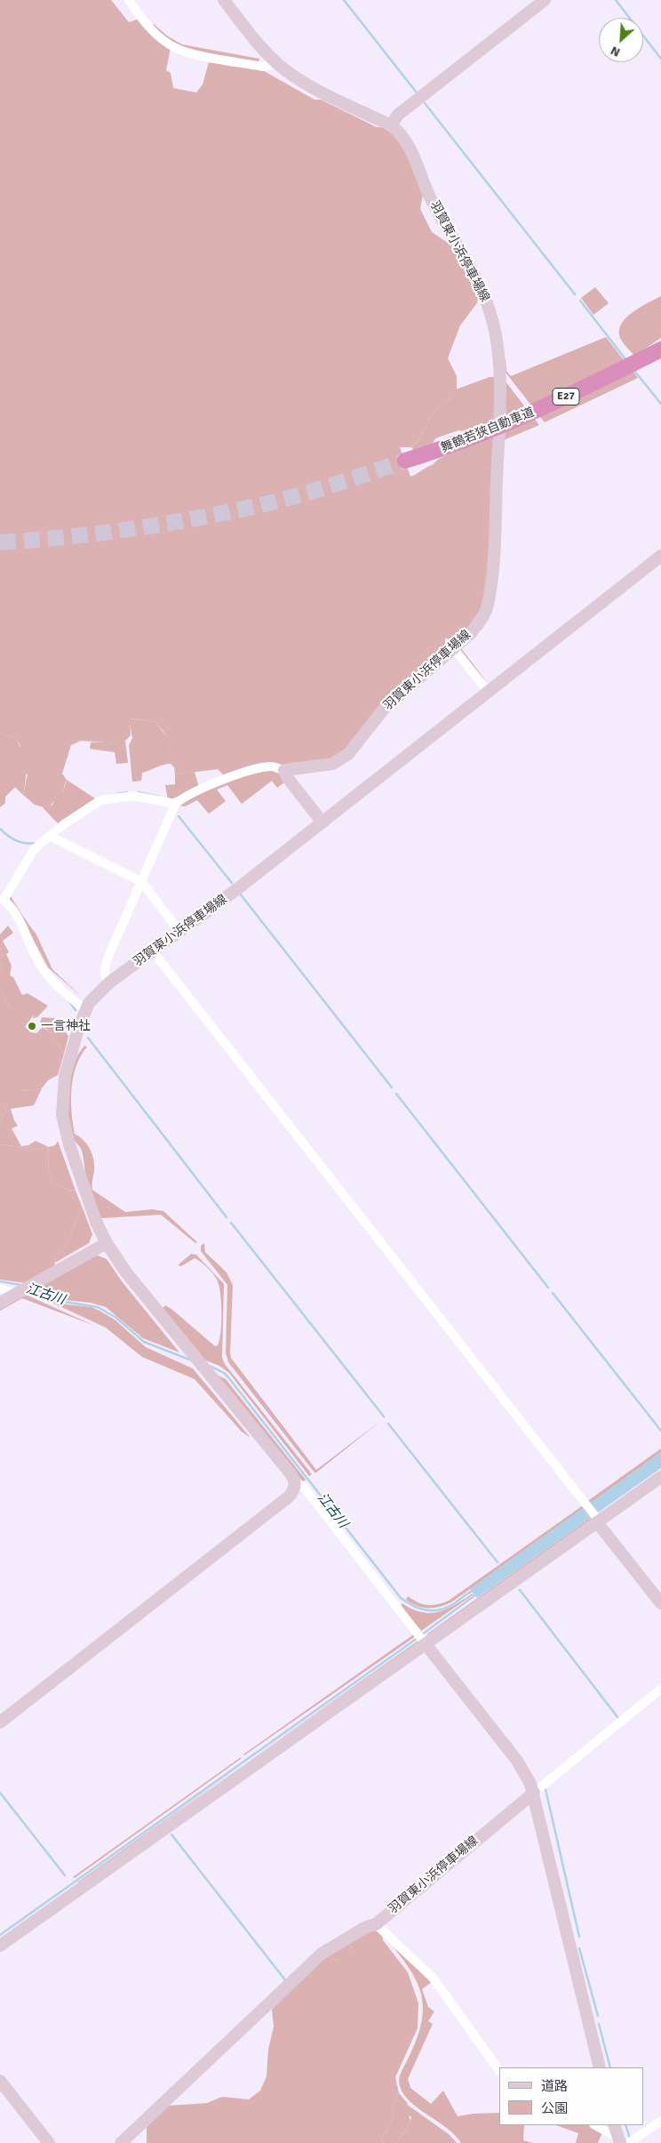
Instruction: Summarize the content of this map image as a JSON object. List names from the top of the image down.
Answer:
{
  "streets": {
    "highway": ["E27", "舞鶴若狭自動車道"],
    "main road": ["羽賀東小浜停車場線"]
  },
  "water": ["江古川"],
  "places": ["一言神社"],
  "legend": ["道路", "公園"],
  "north": "bottom left"
}
